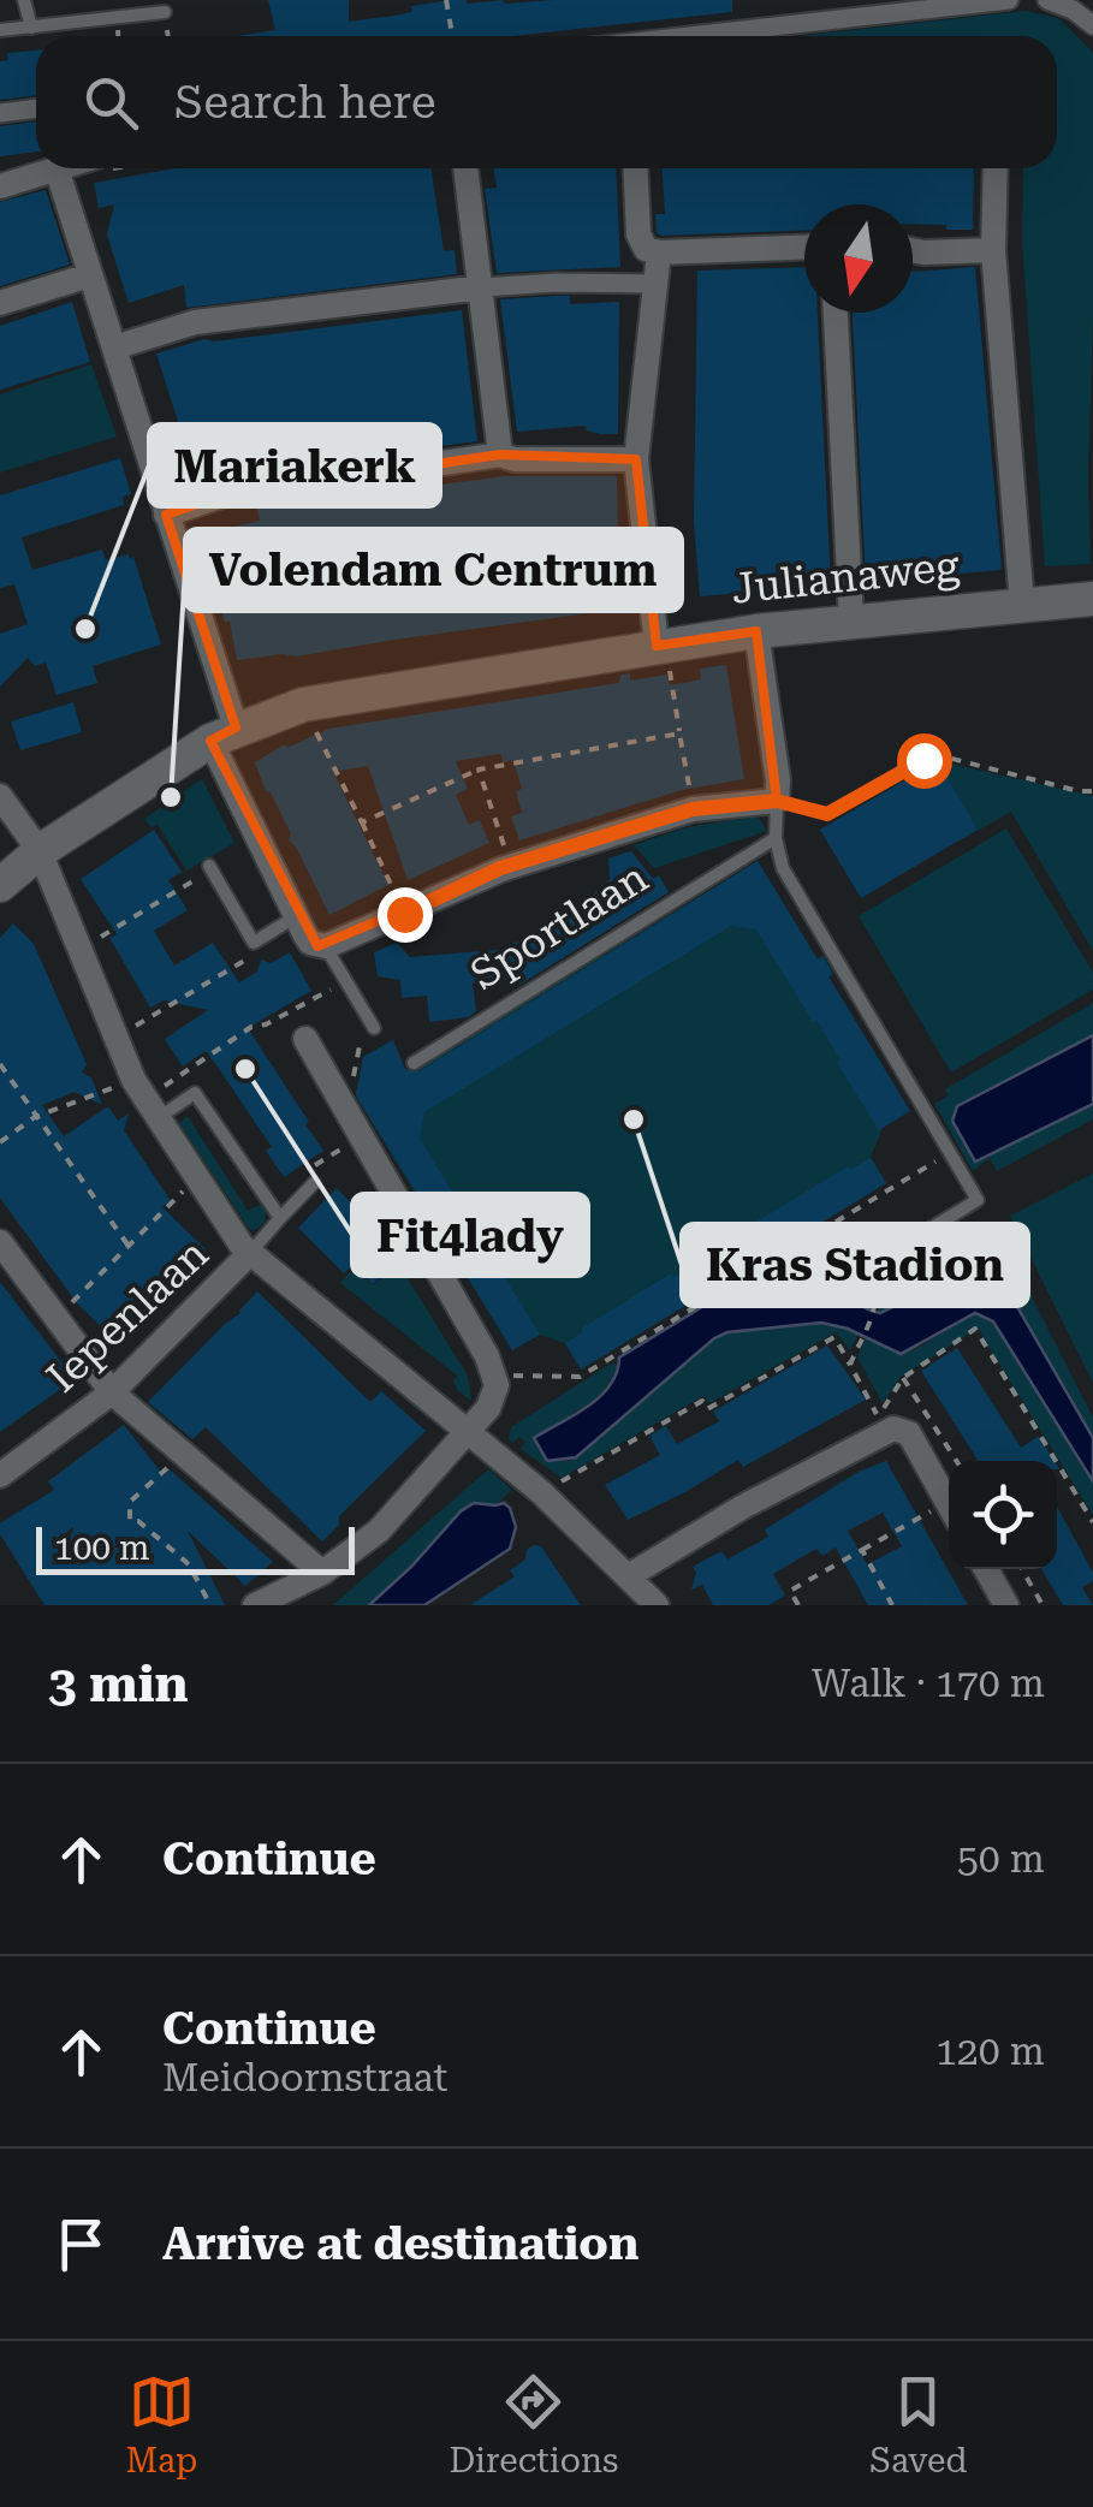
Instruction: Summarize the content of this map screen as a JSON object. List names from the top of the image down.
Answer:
{
  "streets": {
    "main road": ["Julianaweg"],
    "street": ["Iepenlaan"],
    "lane": ["Sportlaan"]
  },
  "places": [
    "Mariakerk",
    "Volendam Centrum",
    "Fit4lady",
    "Kras Stadion"
  ],
  "scale_bar": "100 m",
  "north": "bottom",
  "page": {
    "search": "Search here",
    "scale": "100 m",
    "heading": ["3 min", "Walk · 170 m"],
    "list": [
      ["Continue", "50 m"],
      ["Continue", "Meidoornstraat", "120 m"],
      "Arrive at destination"
    ],
    "nav": ["Map", "Directions", "Saved"]
  }
}
